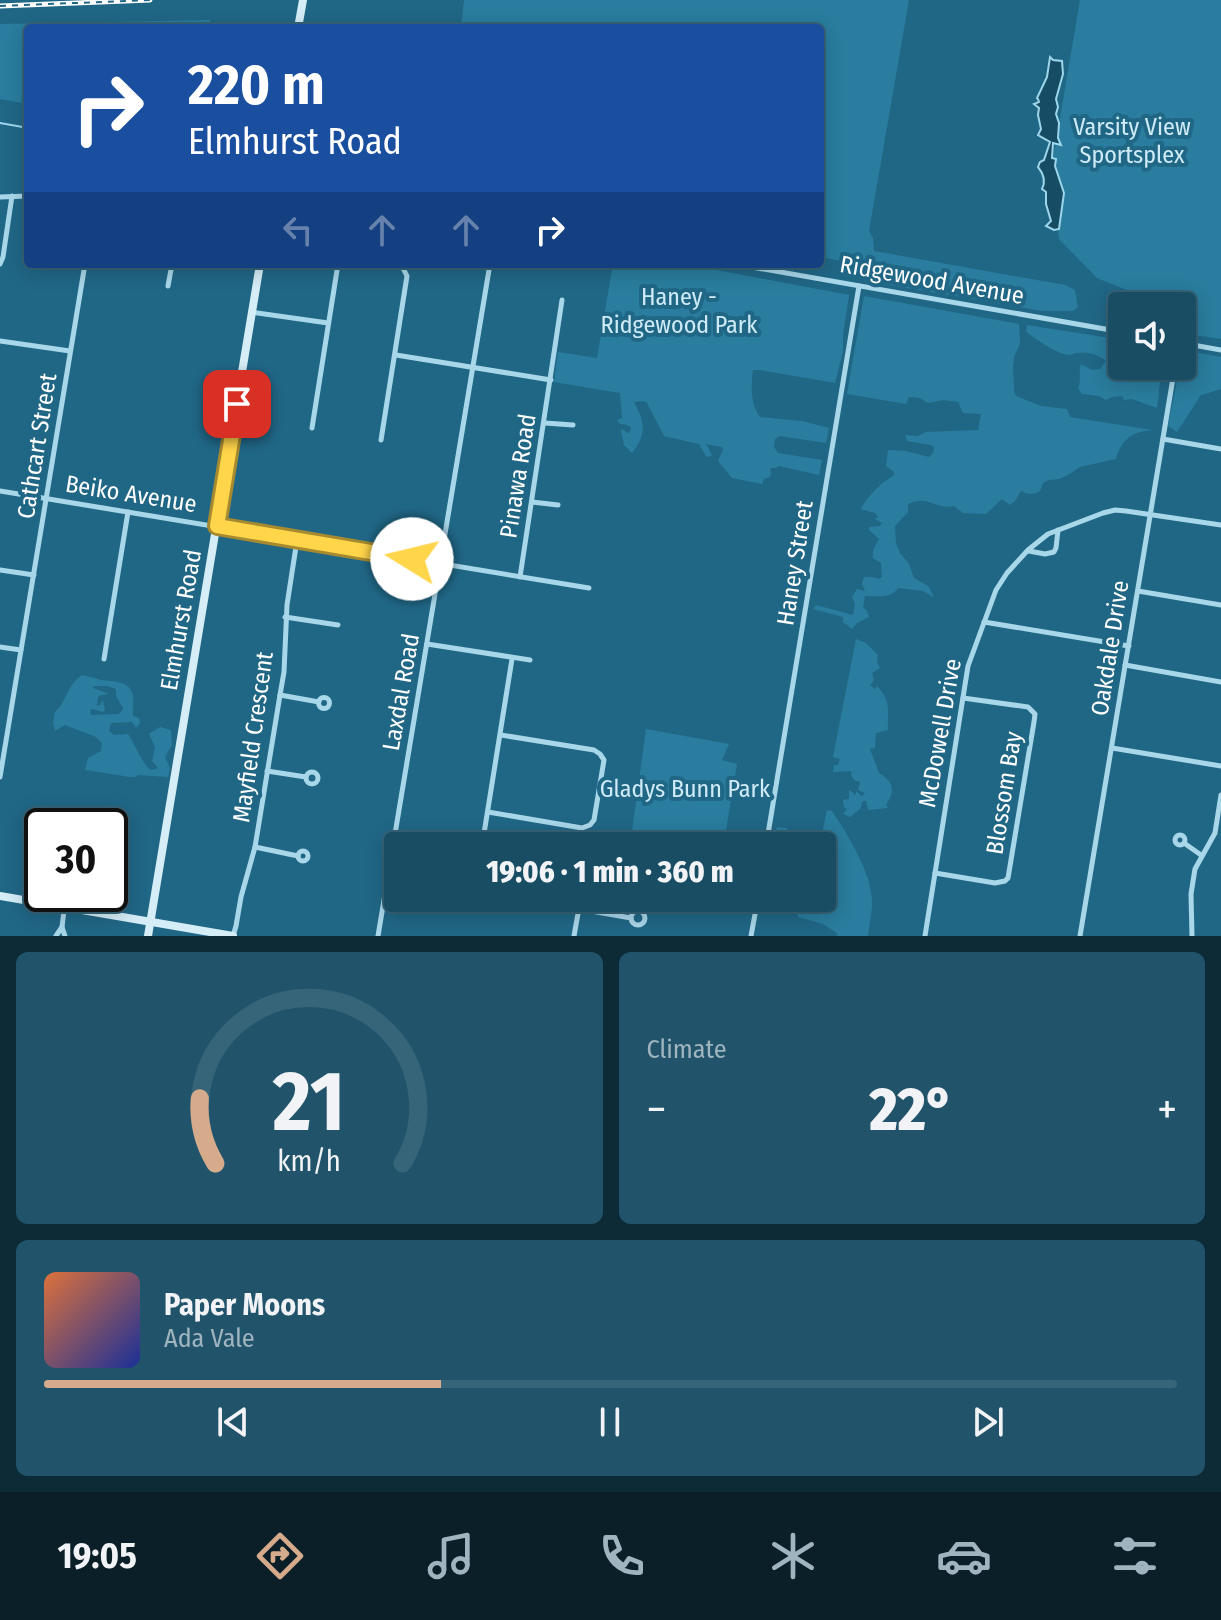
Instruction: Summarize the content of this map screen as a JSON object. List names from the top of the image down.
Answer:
{
  "streets": {
    "street": [
      "Ridgewood Avenue",
      "Cathcart Street",
      "Pinawa Road",
      "Beiko Avenue",
      "Haney Street",
      "Elmhurst Road",
      "Oakdale Drive",
      "Laxdal Road",
      "McDowell Drive",
      "Mayfield Crescent",
      "Blossom Bay"
    ]
  },
  "crossings": [
    ["Ridgewood Avenue", "Haney Street"],
    ["Cathcart Street", "Beiko Avenue"],
    ["Pinawa Road", "Beiko Avenue"],
    ["Beiko Avenue", "Elmhurst Road"],
    ["Beiko Avenue", "Laxdal Road"],
    ["Beiko Avenue", "Mayfield Crescent"],
    ["Oakdale Drive", "McDowell Drive"],
    ["McDowell Drive", "Blossom Bay"]
  ],
  "parks": ["Varsity View Sportsplex", "Haney - Ridgewood Park", "Gladys Bunn Park"],
  "page": {
    "turn": ["220 m", "Elmhurst Road"],
    "limit": "30",
    "trip": "19:06 · 1 min · 360 m",
    "tile": "Climate",
    "heat": ["−", "22°", "+"],
    "song": ["Paper Moons", "Ada Vale"],
    "tabs": "19:05",
    "gauge": ["21", "km/h"]
  }
}
